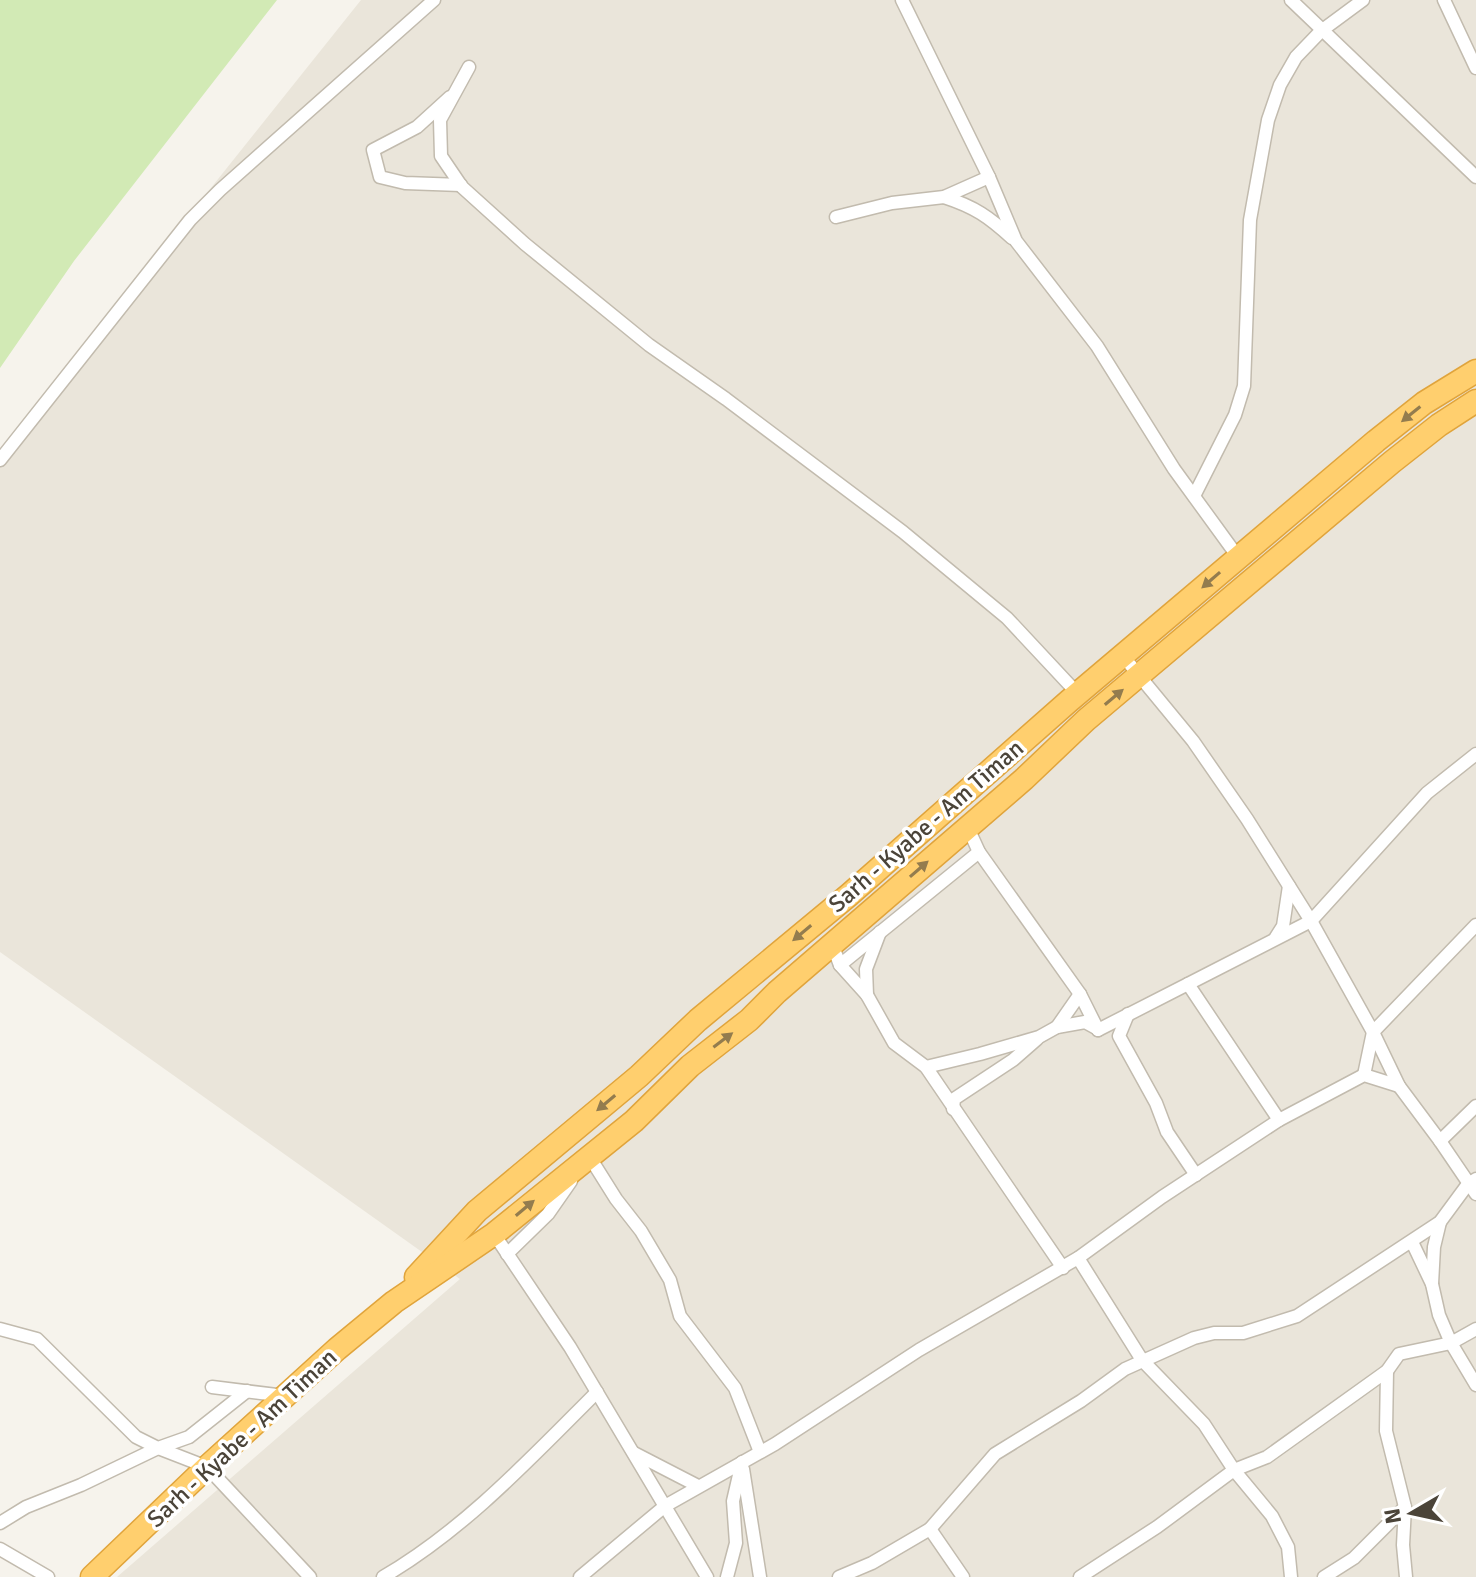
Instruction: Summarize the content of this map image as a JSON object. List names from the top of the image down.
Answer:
{
  "streets": {
    "highway": ["Sarh - Kyabe - Am Timan"]
  },
  "north": "left"
}
